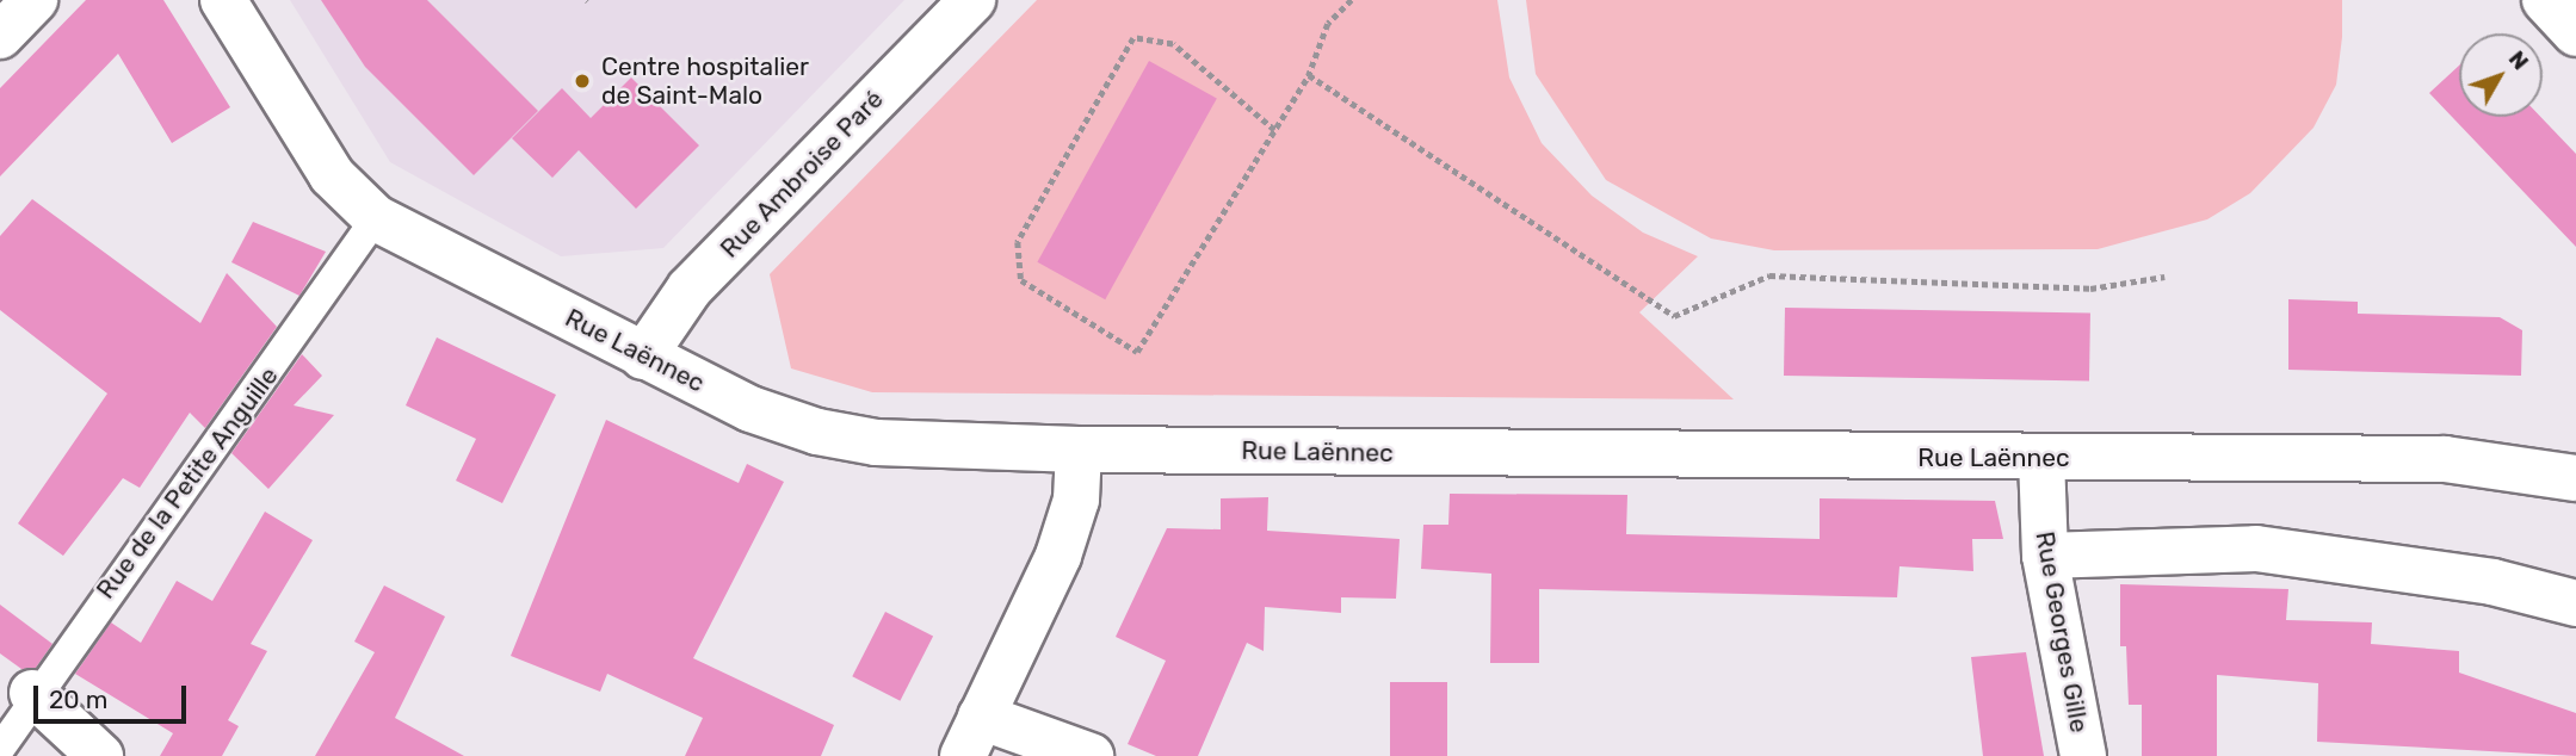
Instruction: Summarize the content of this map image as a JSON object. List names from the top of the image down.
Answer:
{
  "streets": {
    "street": ["Rue Ambroise Paré", "Rue Laënnec", "Rue Georges Gille"],
    "lane": ["Rue de la Petite Anguille"]
  },
  "crossings": [
    ["Rue Ambroise Paré", "Rue Laënnec"],
    ["Rue Laënnec", "Rue de la Petite Anguille"],
    ["Rue Laënnec", "Rue Georges Gille"]
  ],
  "places": ["Centre hospitalier de Saint-Malo"],
  "scale_bar": "20 m",
  "north": "top right"
}
